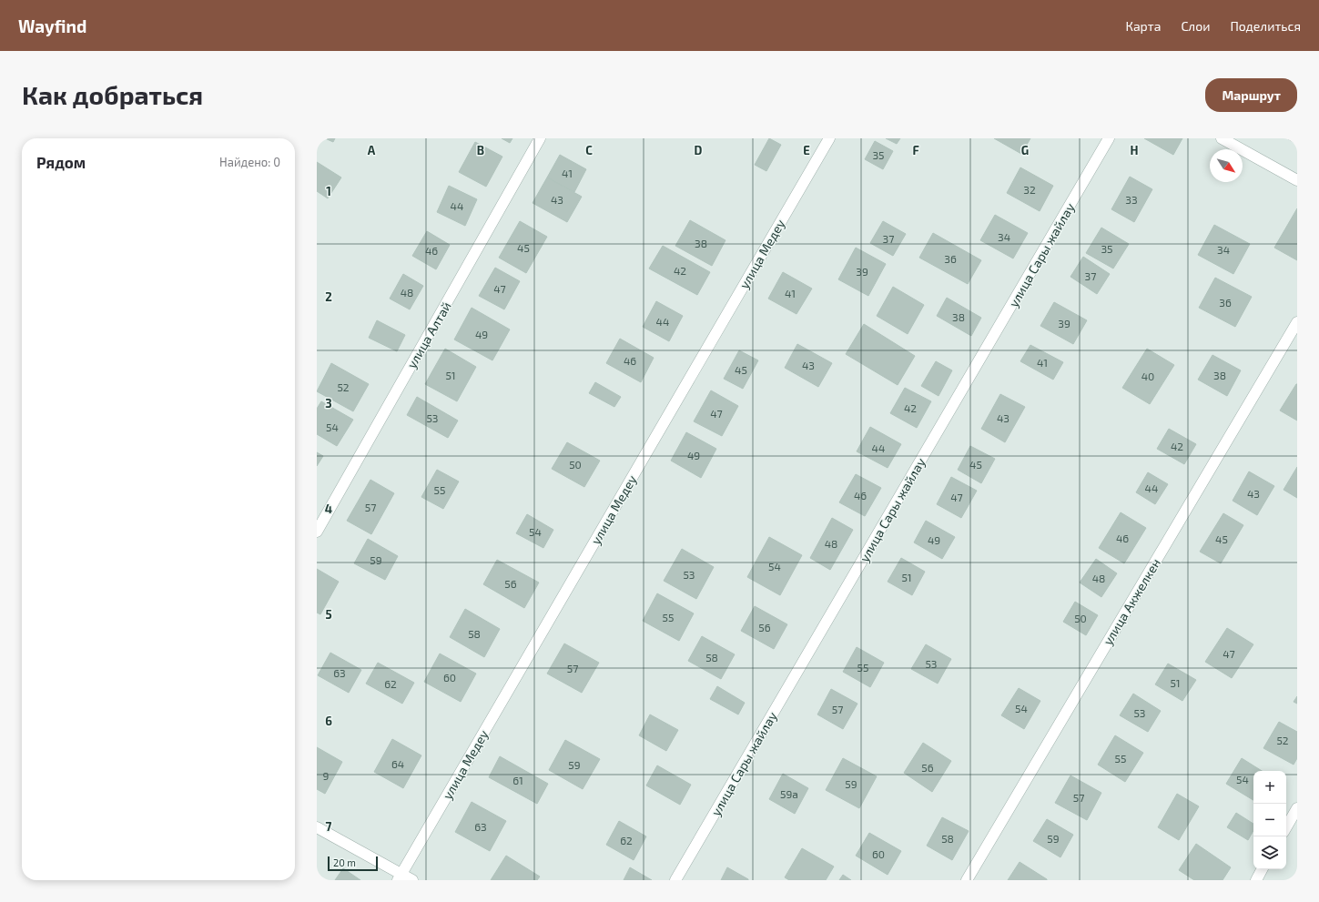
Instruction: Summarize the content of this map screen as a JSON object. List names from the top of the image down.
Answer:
{
  "streets": {
    "street": [
      "улица Медеу",
      "улица Сары жайлау",
      "улица Алтай",
      "улица Акжелкен"
    ]
  },
  "house_numbers": [
    "35",
    "41",
    "32",
    "43",
    "33",
    "44",
    "34",
    "37",
    "38",
    "45",
    "35",
    "34",
    "46",
    "36",
    "42",
    "39",
    "37",
    "47",
    "48",
    "41",
    "36",
    "38",
    "44",
    "39",
    "49",
    "46",
    "41",
    "43",
    "45",
    "51",
    "38",
    "40",
    "52",
    "42",
    "47",
    "53",
    "43",
    "54",
    "42",
    "44",
    "49",
    "50",
    "45",
    "44",
    "55",
    "43",
    "46",
    "47",
    "57",
    "54",
    "46",
    "45",
    "49",
    "48",
    "59",
    "54",
    "53",
    "51",
    "48",
    "56",
    "55",
    "50",
    "56",
    "58",
    "47",
    "58",
    "53",
    "55",
    "57",
    "63",
    "60",
    "51",
    "62",
    "54",
    "57",
    "53",
    "52",
    "55",
    "64",
    "59",
    "56",
    "9",
    "54",
    "61",
    "59",
    "59а",
    "57",
    "63",
    "58",
    "59",
    "62",
    "60"
  ],
  "scale_bar": "20 m",
  "north": "bottom right",
  "page": {
    "header": "Wayfind",
    "nav": ["Карта", "Слои", "Поделиться"],
    "buttons": "Маршрут",
    "title": "Как добраться",
    "heading": ["Рядом", "Найдено: 0"],
    "map_buttons": ["+", "−"],
    "scale": "20 m"
  },
  "grid": {
    "columns": [
      "A",
      "B",
      "C",
      "D",
      "E",
      "F",
      "G",
      "H"
    ],
    "rows": [
      "1",
      "2",
      "3",
      "4",
      "5",
      "6",
      "7"
    ]
  }
}
